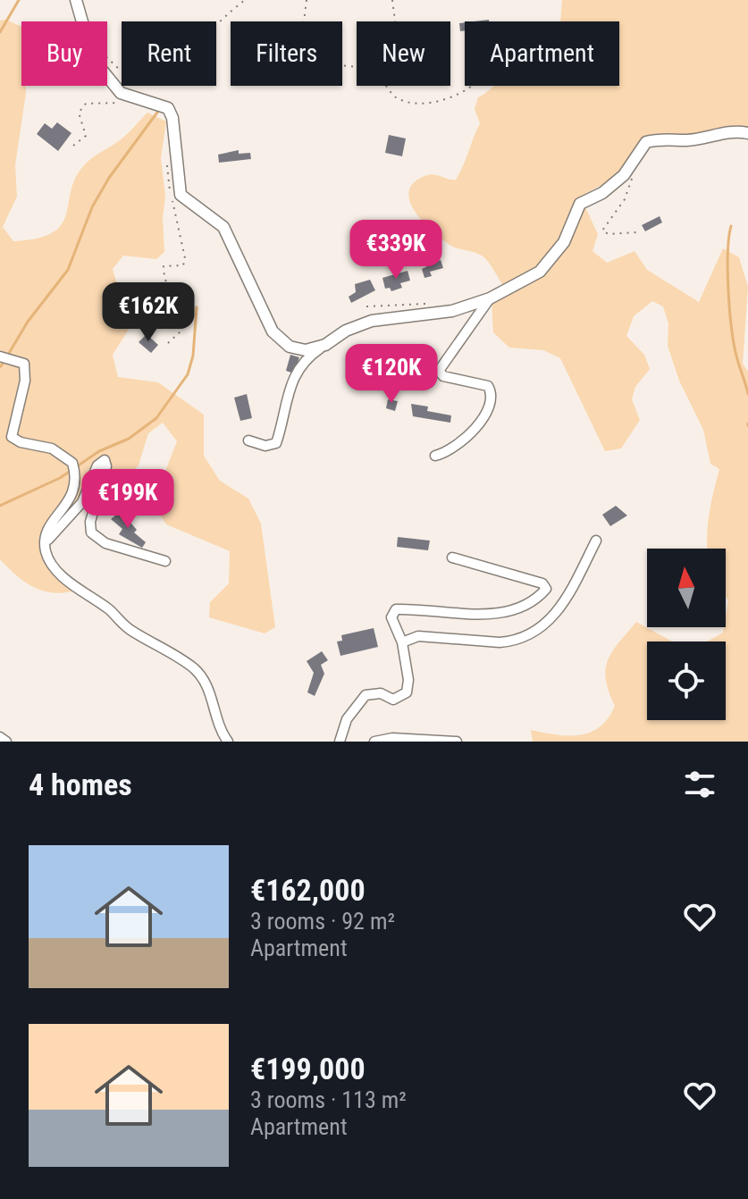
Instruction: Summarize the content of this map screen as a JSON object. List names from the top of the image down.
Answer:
{
  "north": "top",
  "page": {
    "chip": [
      "Buy",
      "Rent",
      "Filters",
      "New",
      "Apartment"
    ],
    "price": [
      "€339K",
      "€162K",
      "€120K",
      "€199K"
    ],
    "heading": "4 homes",
    "list": [
      {
        "name": "€162,000",
        "note": "3 rooms · 92 m² · Apartment"
      },
      {
        "name": "€199,000",
        "note": "3 rooms · 113 m² · Apartment"
      }
    ]
  }
}
